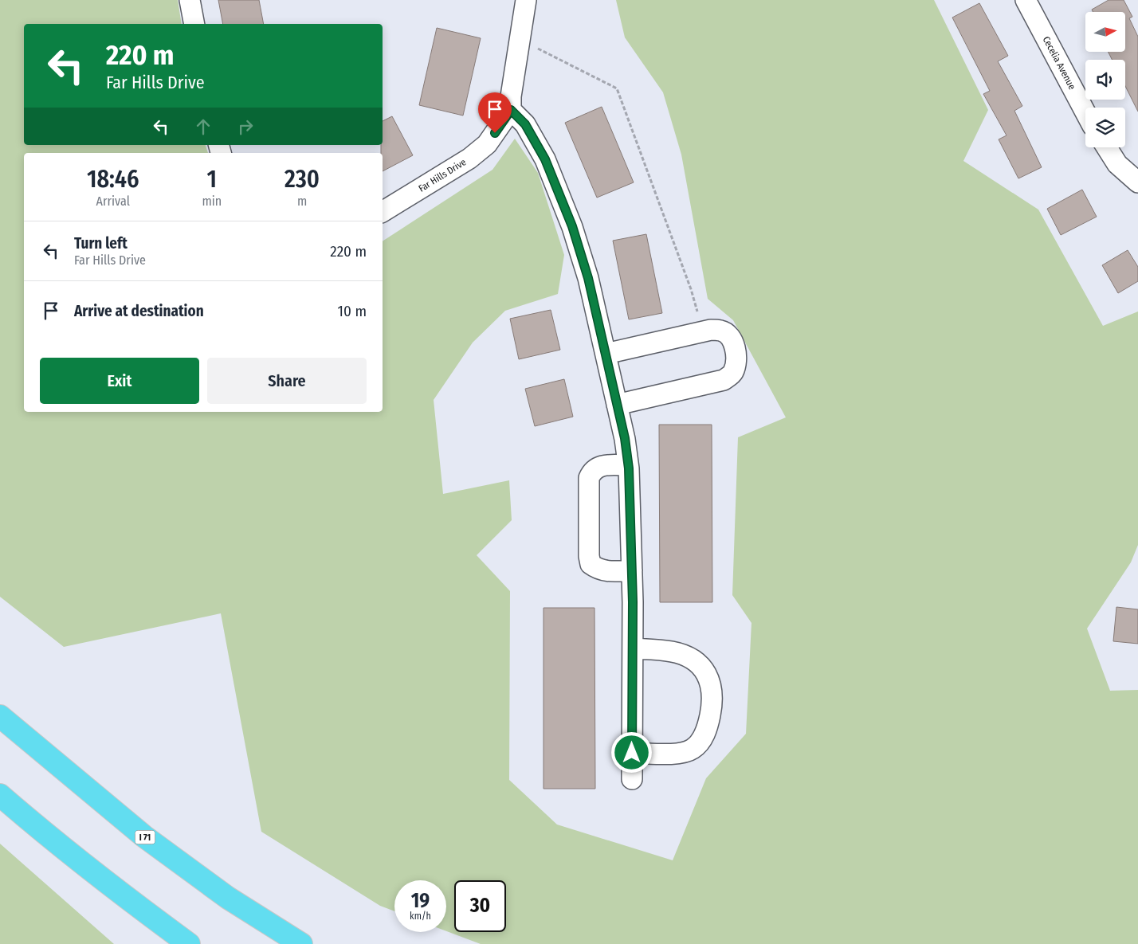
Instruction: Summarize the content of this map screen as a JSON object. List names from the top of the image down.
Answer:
{
  "streets": {
    "highway": ["I 71"],
    "street": ["Cecelia Avenue", "Far Hills Drive"]
  },
  "north": "right",
  "page": {
    "turn": ["220 m", "Far Hills Drive"],
    "eta": [
      "18:46",
      "Arrival",
      "1",
      "min",
      "230",
      "m"
    ],
    "list": [
      {
        "name": "Turn left",
        "note": "Far Hills Drive",
        "value": "220 m"
      },
      {
        "name": "Arrive at destination",
        "value": "10 m"
      }
    ],
    "buttons": ["Exit", "Share"],
    "speed": "19 km/h",
    "limit": "30"
  }
}
